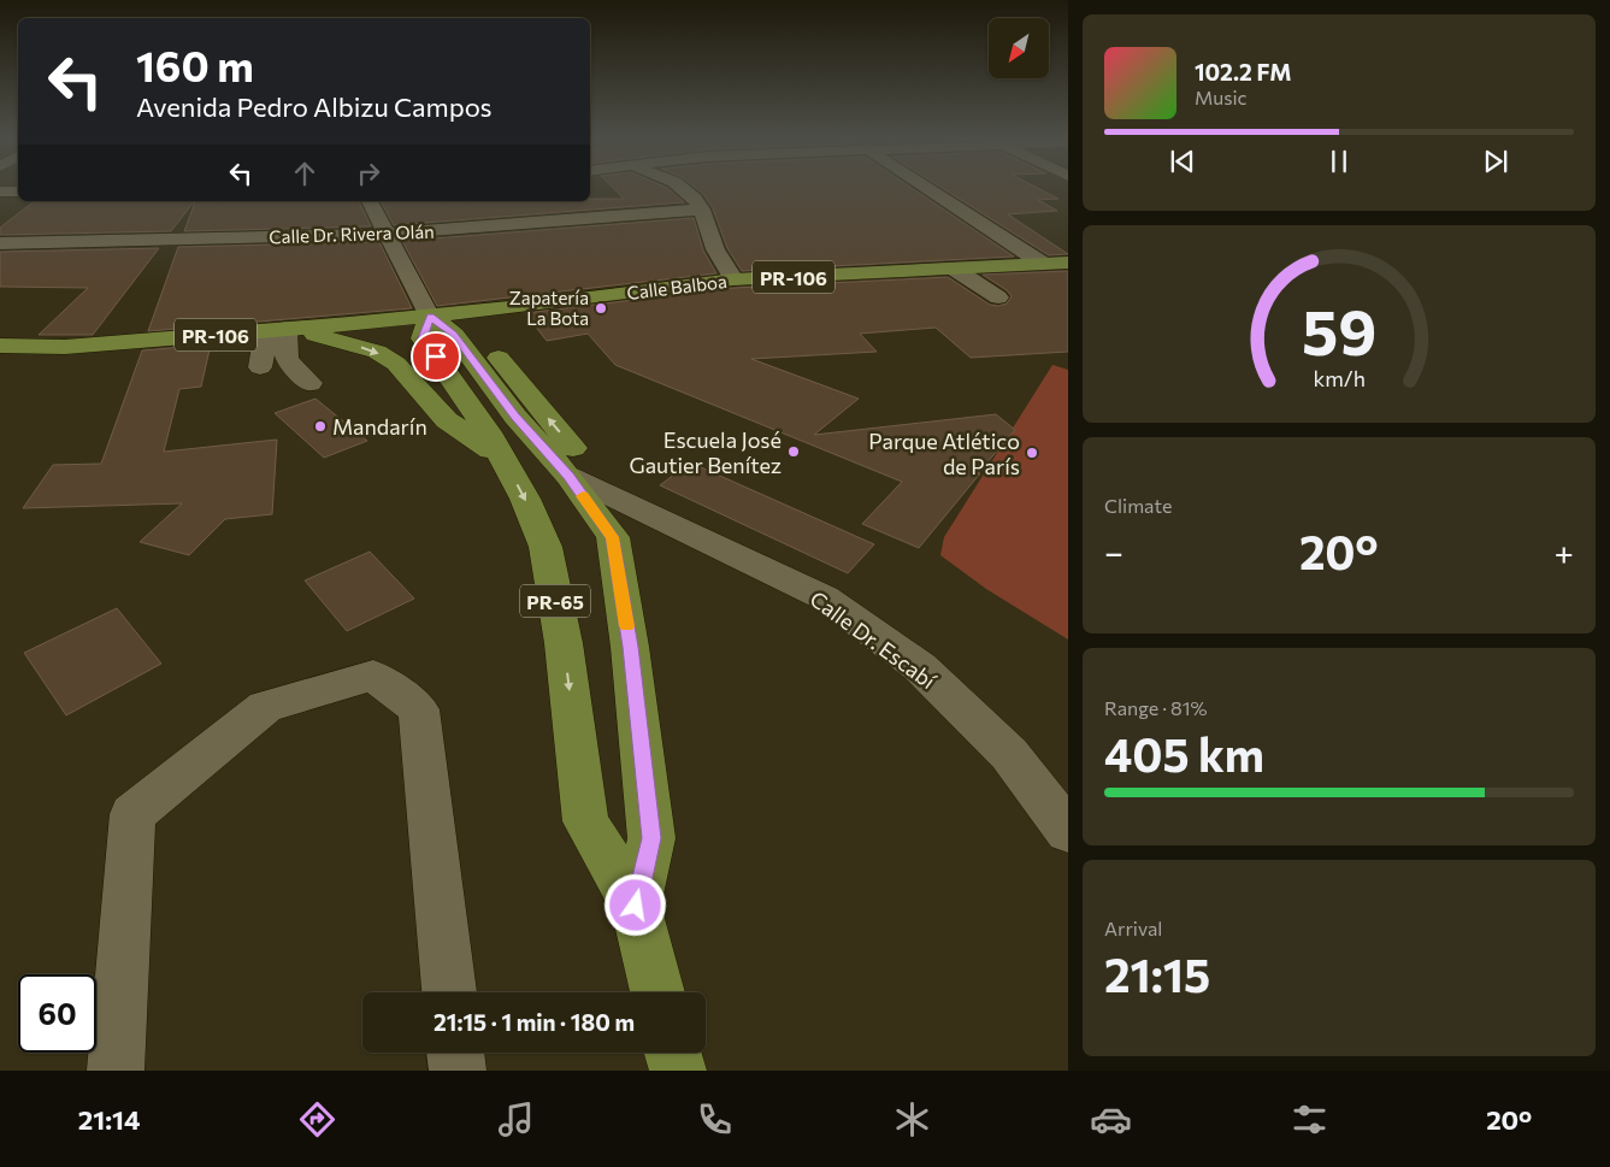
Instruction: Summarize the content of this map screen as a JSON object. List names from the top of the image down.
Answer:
{
  "streets": {
    "main road": ["PR-106", "Calle Balboa", "PR-65"],
    "street": ["Calle Dr. Rivera Olán", "Calle Dr. Escabí"]
  },
  "crossings": [
    ["PR-106", "Calle Balboa"],
    ["PR-106", "PR-65"],
    ["Calle Balboa", "PR-65"],
    ["PR-65", "Calle Dr. Escabí"]
  ],
  "places": [
    "Zapatería La Bota",
    "Mandarín",
    "Escuela José Gautier Benítez",
    "Parque Atlético de París"
  ],
  "north": "bottom left",
  "page": {
    "turn": ["160 m", "Avenida Pedro Albizu Campos"],
    "song": ["102.2 FM", "Music"],
    "tile": [
      "Climate",
      ["Range · 81%", "405 km"],
      ["Arrival", "21:15"]
    ],
    "heat": ["−", "20°", "+"],
    "limit": "60",
    "trip": "21:15 · 1 min · 180 m",
    "tabs": ["21:14", "20°"],
    "gauge": ["59", "km/h"]
  }
}
